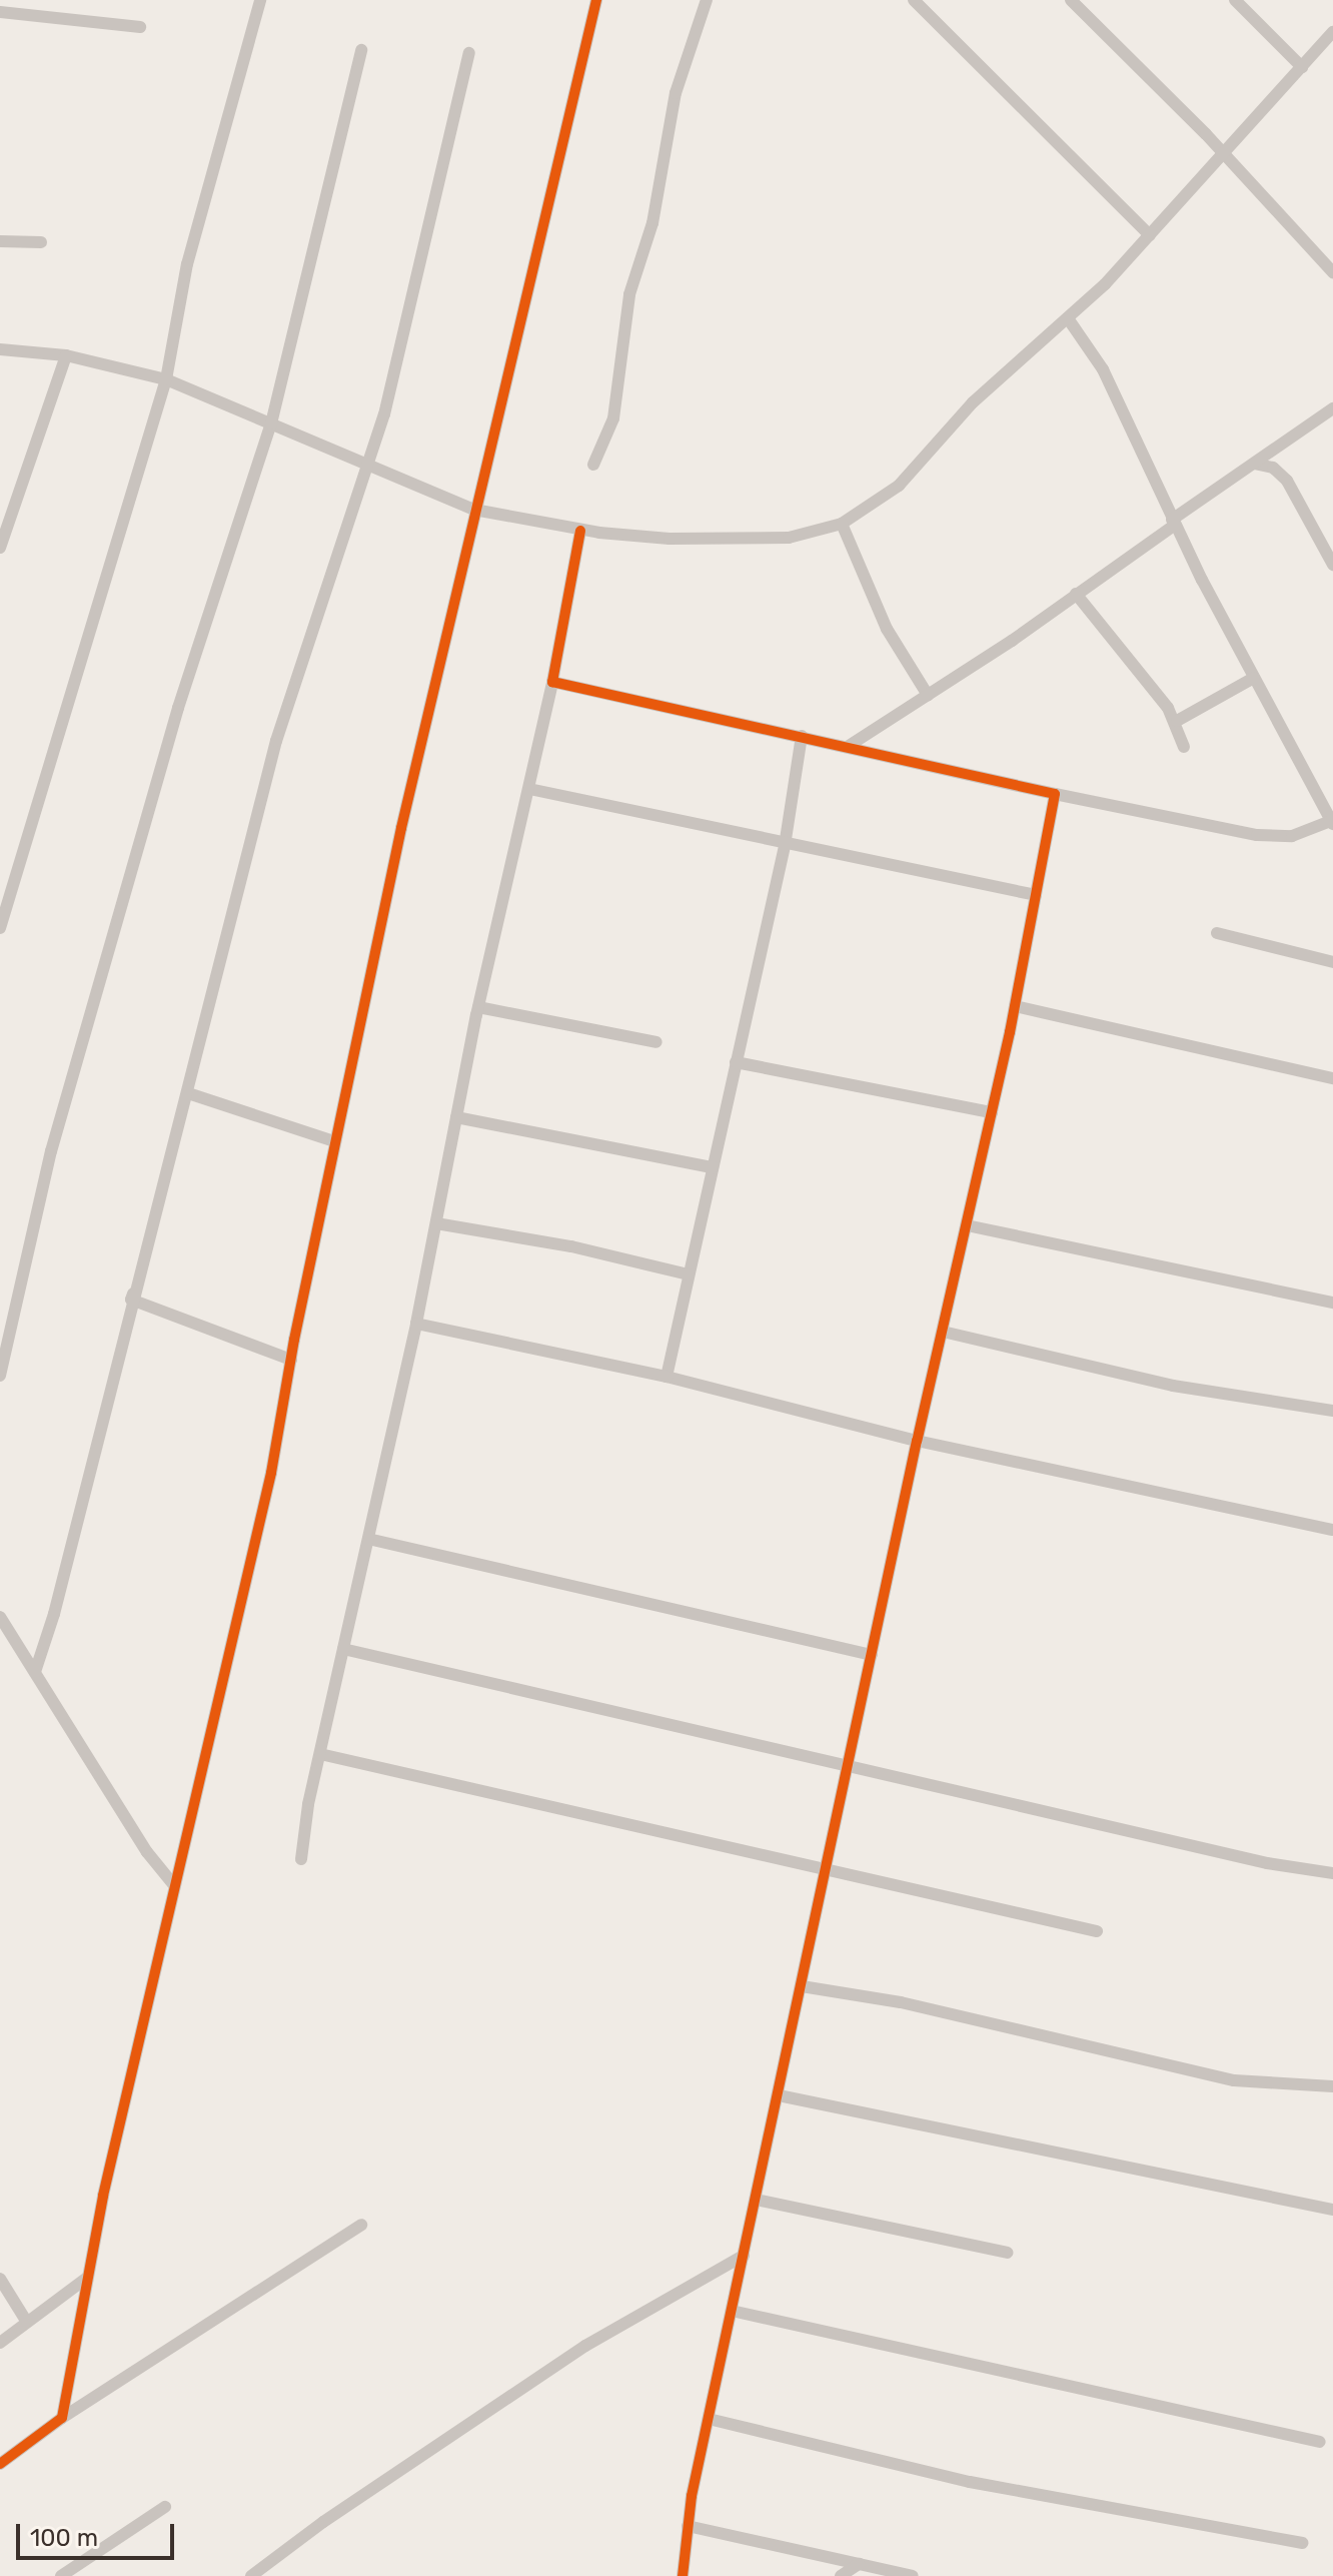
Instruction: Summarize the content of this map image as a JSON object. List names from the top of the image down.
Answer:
{
  "scale_bar": "100 m"
}
